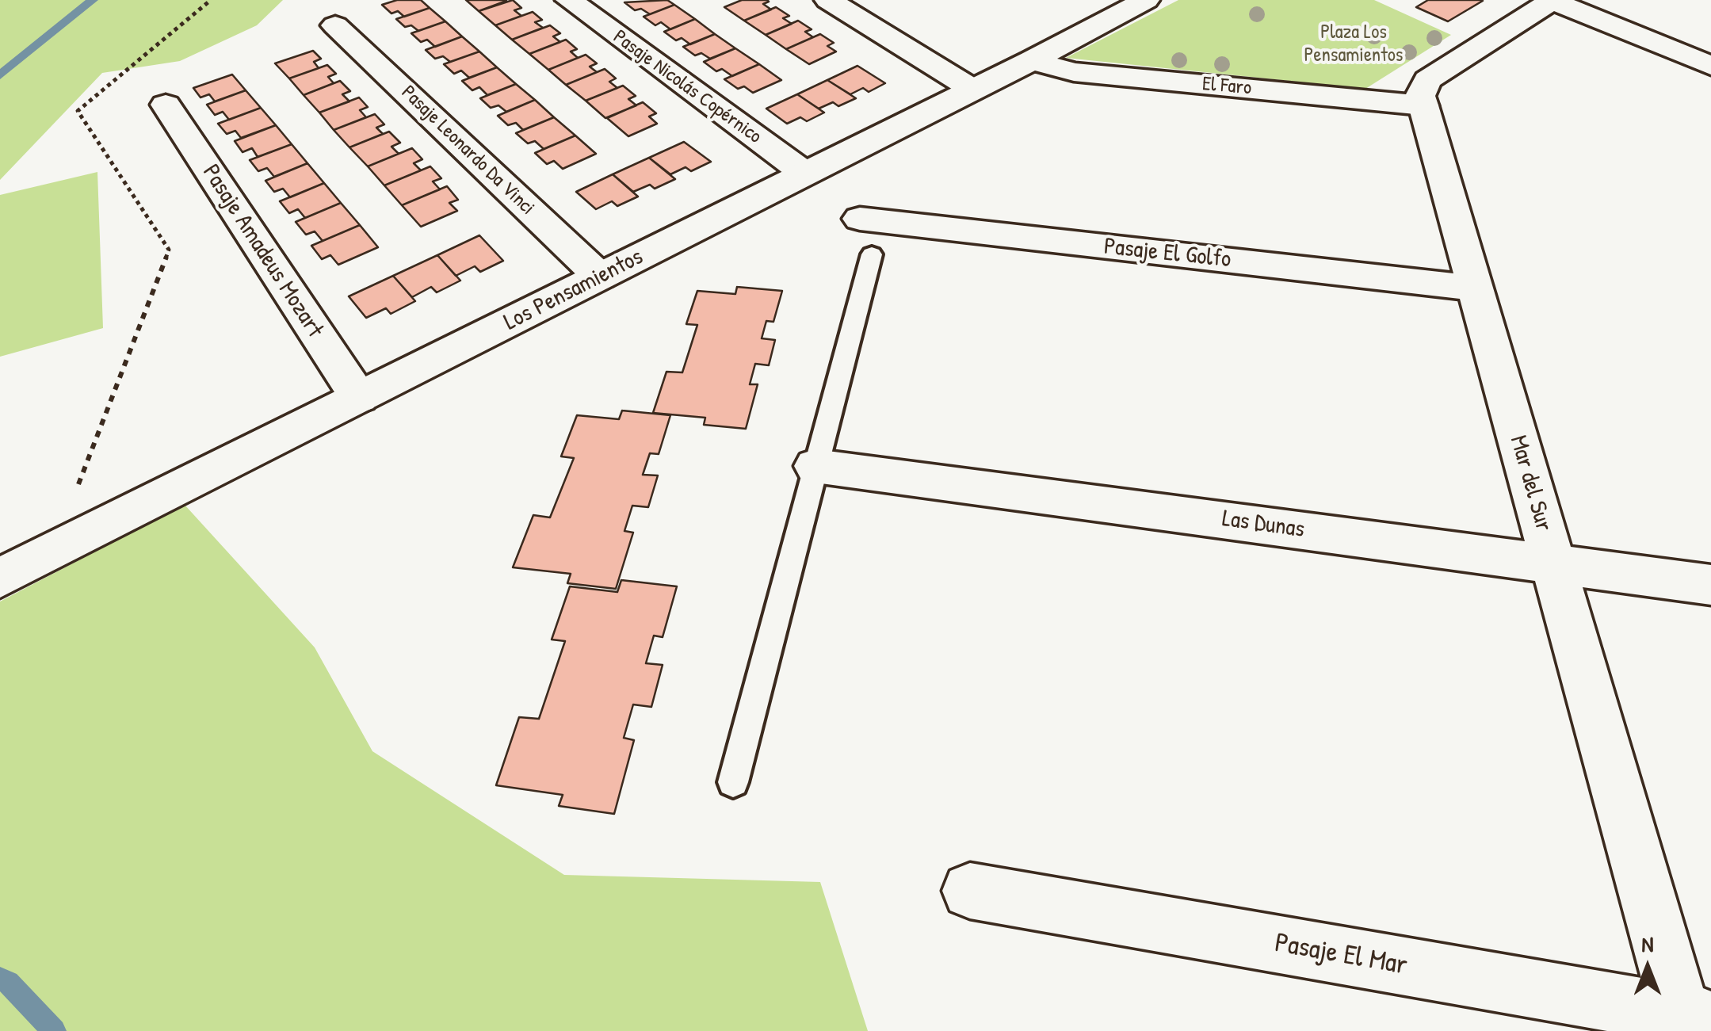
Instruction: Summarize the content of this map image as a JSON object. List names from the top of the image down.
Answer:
{
  "streets": {
    "street": [
      "El Faro",
      "Pasaje Nicolás Copérnico",
      "Pasaje Leonardo Da Vinci",
      "Pasaje Amadeus Mozart",
      "Pasaje El Golfo",
      "Los Pensamientos",
      "Mar del Sur",
      "Las Dunas",
      "Pasaje El Mar"
    ]
  },
  "crossings": [
    ["El Faro", "Los Pensamientos"],
    ["El Faro", "Mar del Sur"],
    ["Pasaje Nicolás Copérnico", "Los Pensamientos"],
    ["Pasaje Leonardo Da Vinci", "Los Pensamientos"],
    ["Pasaje Amadeus Mozart", "Los Pensamientos"],
    ["Pasaje El Golfo", "Mar del Sur"],
    ["Mar del Sur", "Las Dunas"],
    ["Mar del Sur", "Pasaje El Mar"]
  ],
  "parks": ["Plaza Los Pensamientos"],
  "north": "top"
}
